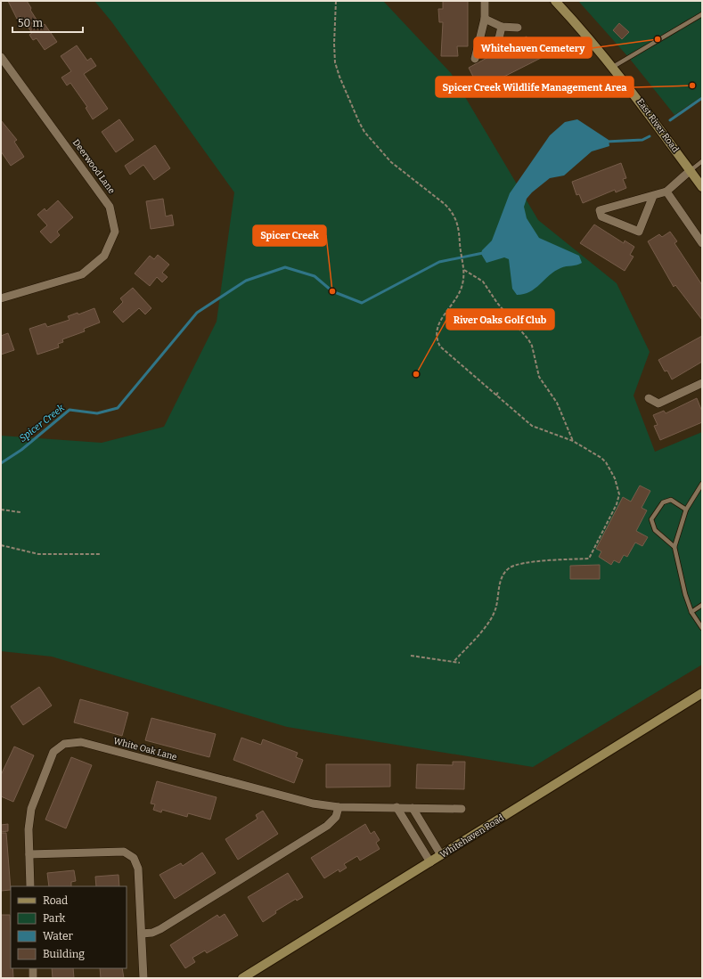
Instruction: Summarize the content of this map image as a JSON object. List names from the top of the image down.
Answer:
{
  "streets": {
    "street": [
      "East River Road",
      "Deerwood Lane",
      "White Oak Lane",
      "Whitehaven Road"
    ]
  },
  "water": ["Spicer Creek"],
  "places": [
    "Whitehaven Cemetery",
    "Spicer Creek Wildlife Management Area",
    "Spicer Creek",
    "River Oaks Golf Club"
  ],
  "legend": [
    "Road",
    "Park",
    "Water",
    "Building"
  ],
  "scale_bar": "50 m"
}
